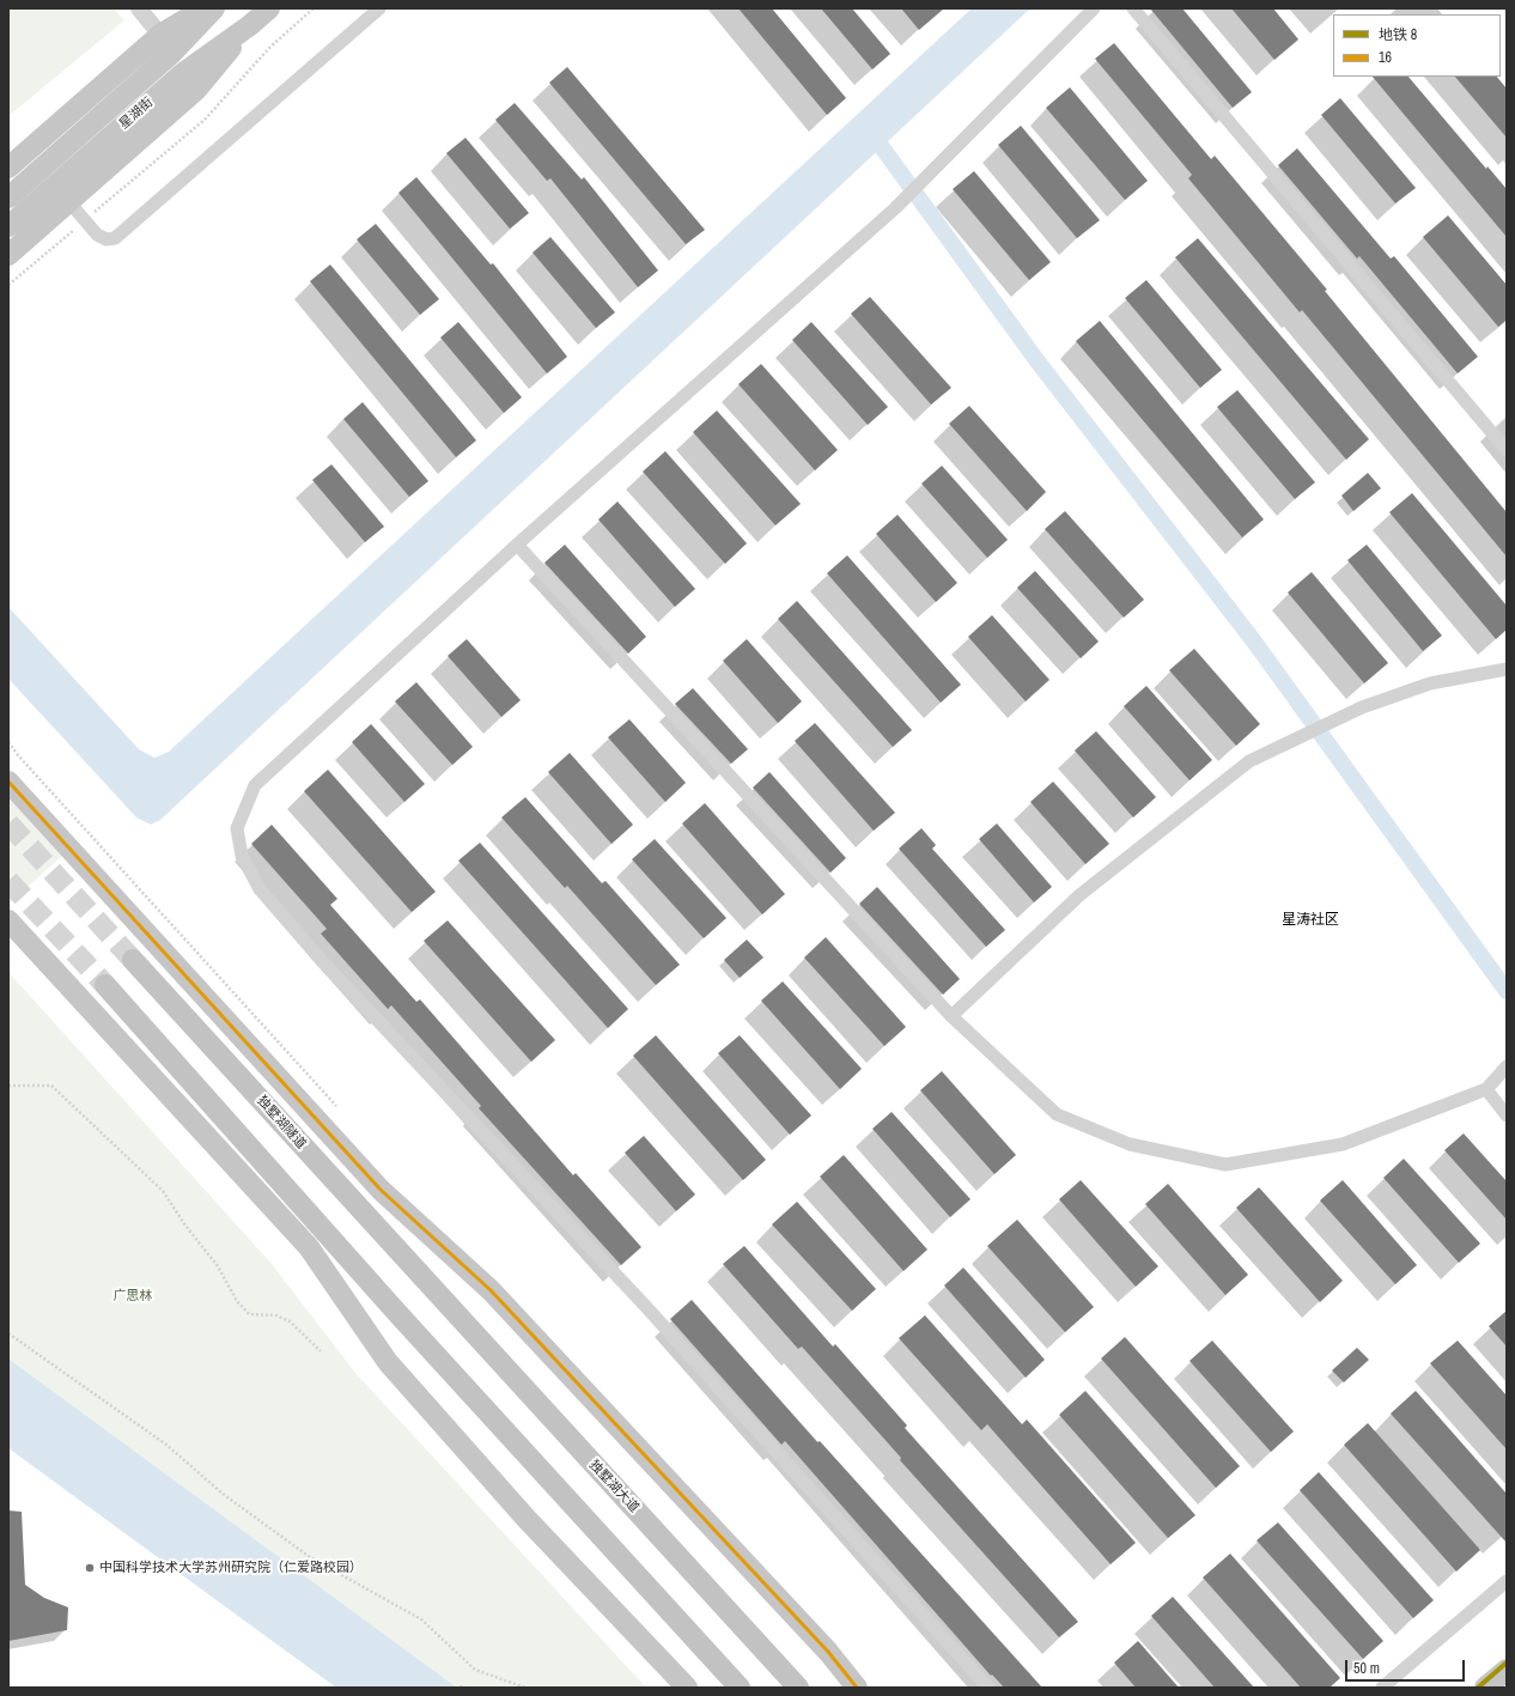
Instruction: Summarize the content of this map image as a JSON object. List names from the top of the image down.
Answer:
{
  "streets": {
    "highway": ["独墅湖隧道", "独墅湖大道"],
    "main road": ["星湖街"]
  },
  "crossings": [
    ["独墅湖隧道", "独墅湖大道"]
  ],
  "districts": ["星涛社区"],
  "parks": ["广思林"],
  "places": ["中国科学技术大学苏州研究院（仁爱路校园）"],
  "lines": ["transit line 16", "metro line 8"],
  "legend": ["地铁 8", "16"],
  "scale_bar": "50 m"
}
